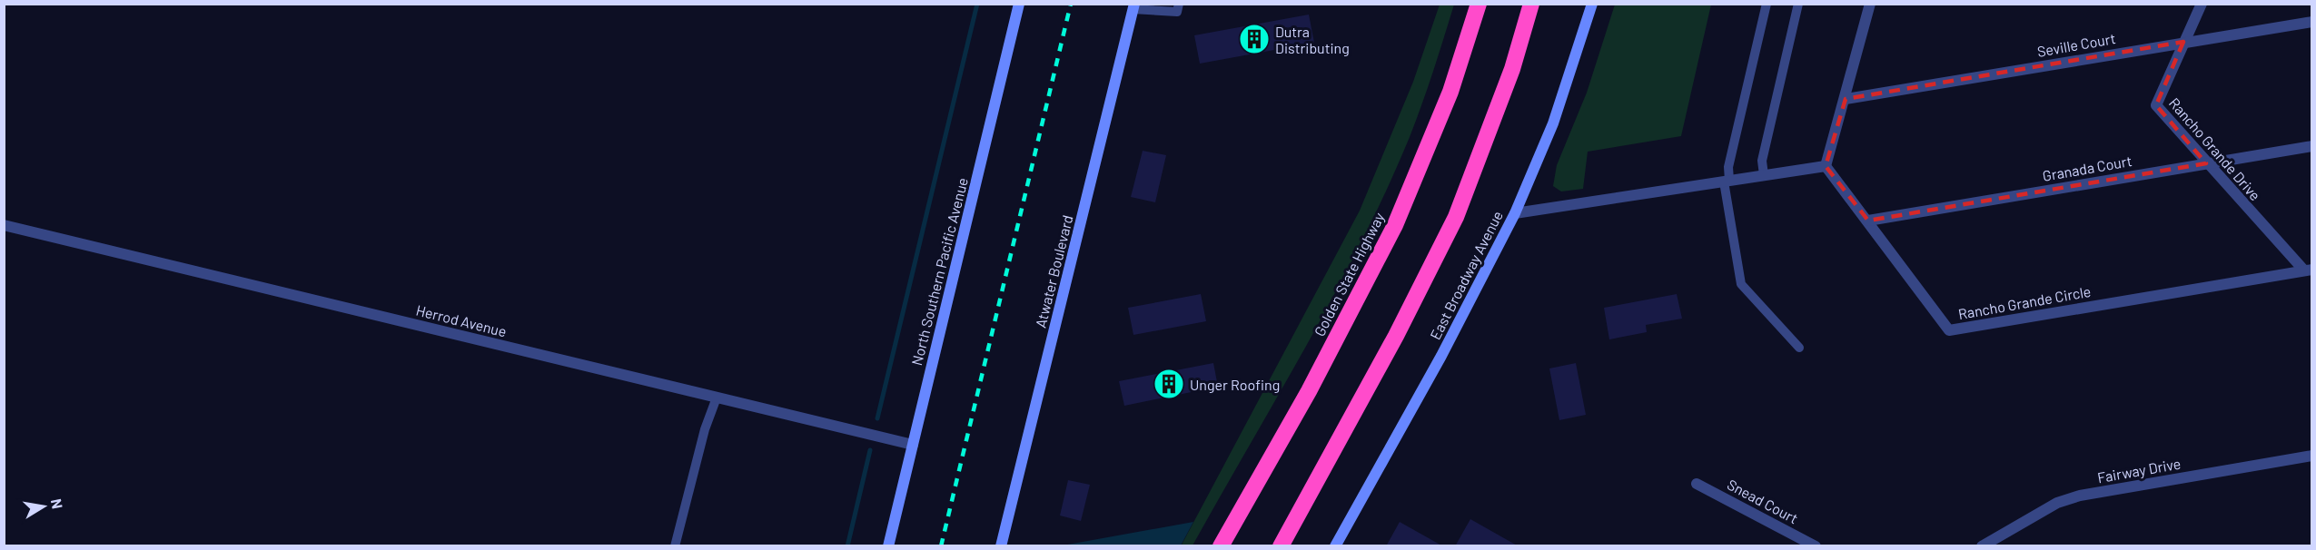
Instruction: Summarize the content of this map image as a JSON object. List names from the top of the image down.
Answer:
{
  "streets": {
    "highway": ["Golden State Highway"],
    "main road": ["North Southern Pacific Avenue", "Atwater Boulevard", "East Broadway Avenue"],
    "street": [
      "Seville Court",
      "Rancho Grande Drive",
      "Granada Court",
      "Rancho Grande Circle",
      "Herrod Avenue",
      "Fairway Drive",
      "Snead Court"
    ]
  },
  "crossings": [
    ["Seville Court", "Rancho Grande Drive"],
    ["Rancho Grande Drive", "Granada Court"],
    ["Rancho Grande Drive", "Rancho Grande Circle"],
    ["Granada Court", "Rancho Grande Circle"],
    ["North Southern Pacific Avenue", "Herrod Avenue"]
  ],
  "places": {
    "building": ["Dutra Distributing", "Unger Roofing"]
  },
  "north": "right"
}
